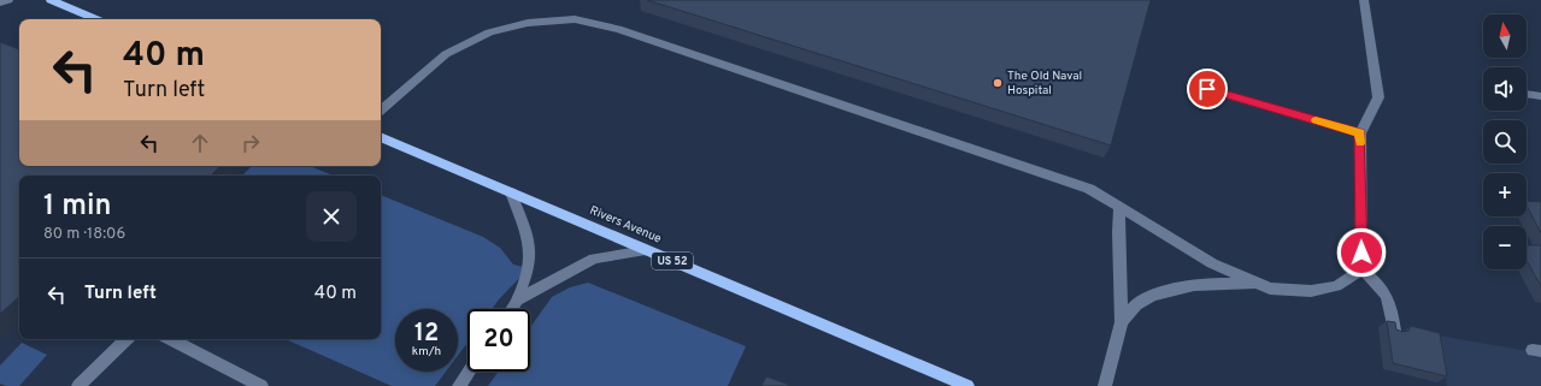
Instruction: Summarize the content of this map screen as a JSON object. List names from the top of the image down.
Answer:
{
  "streets": {
    "main road": ["Rivers Avenue", "US 52"]
  },
  "places": ["The Old Naval Hospital"],
  "north": "top",
  "page": {
    "map_buttons": ["+", "−"],
    "turn": ["40 m", "Turn left"],
    "heading": ["1 min", "80 m · 18:06"],
    "list": [
      {
        "name": "Turn left",
        "value": "40 m"
      }
    ],
    "speed": "12 km/h",
    "limit": "20"
  }
}
